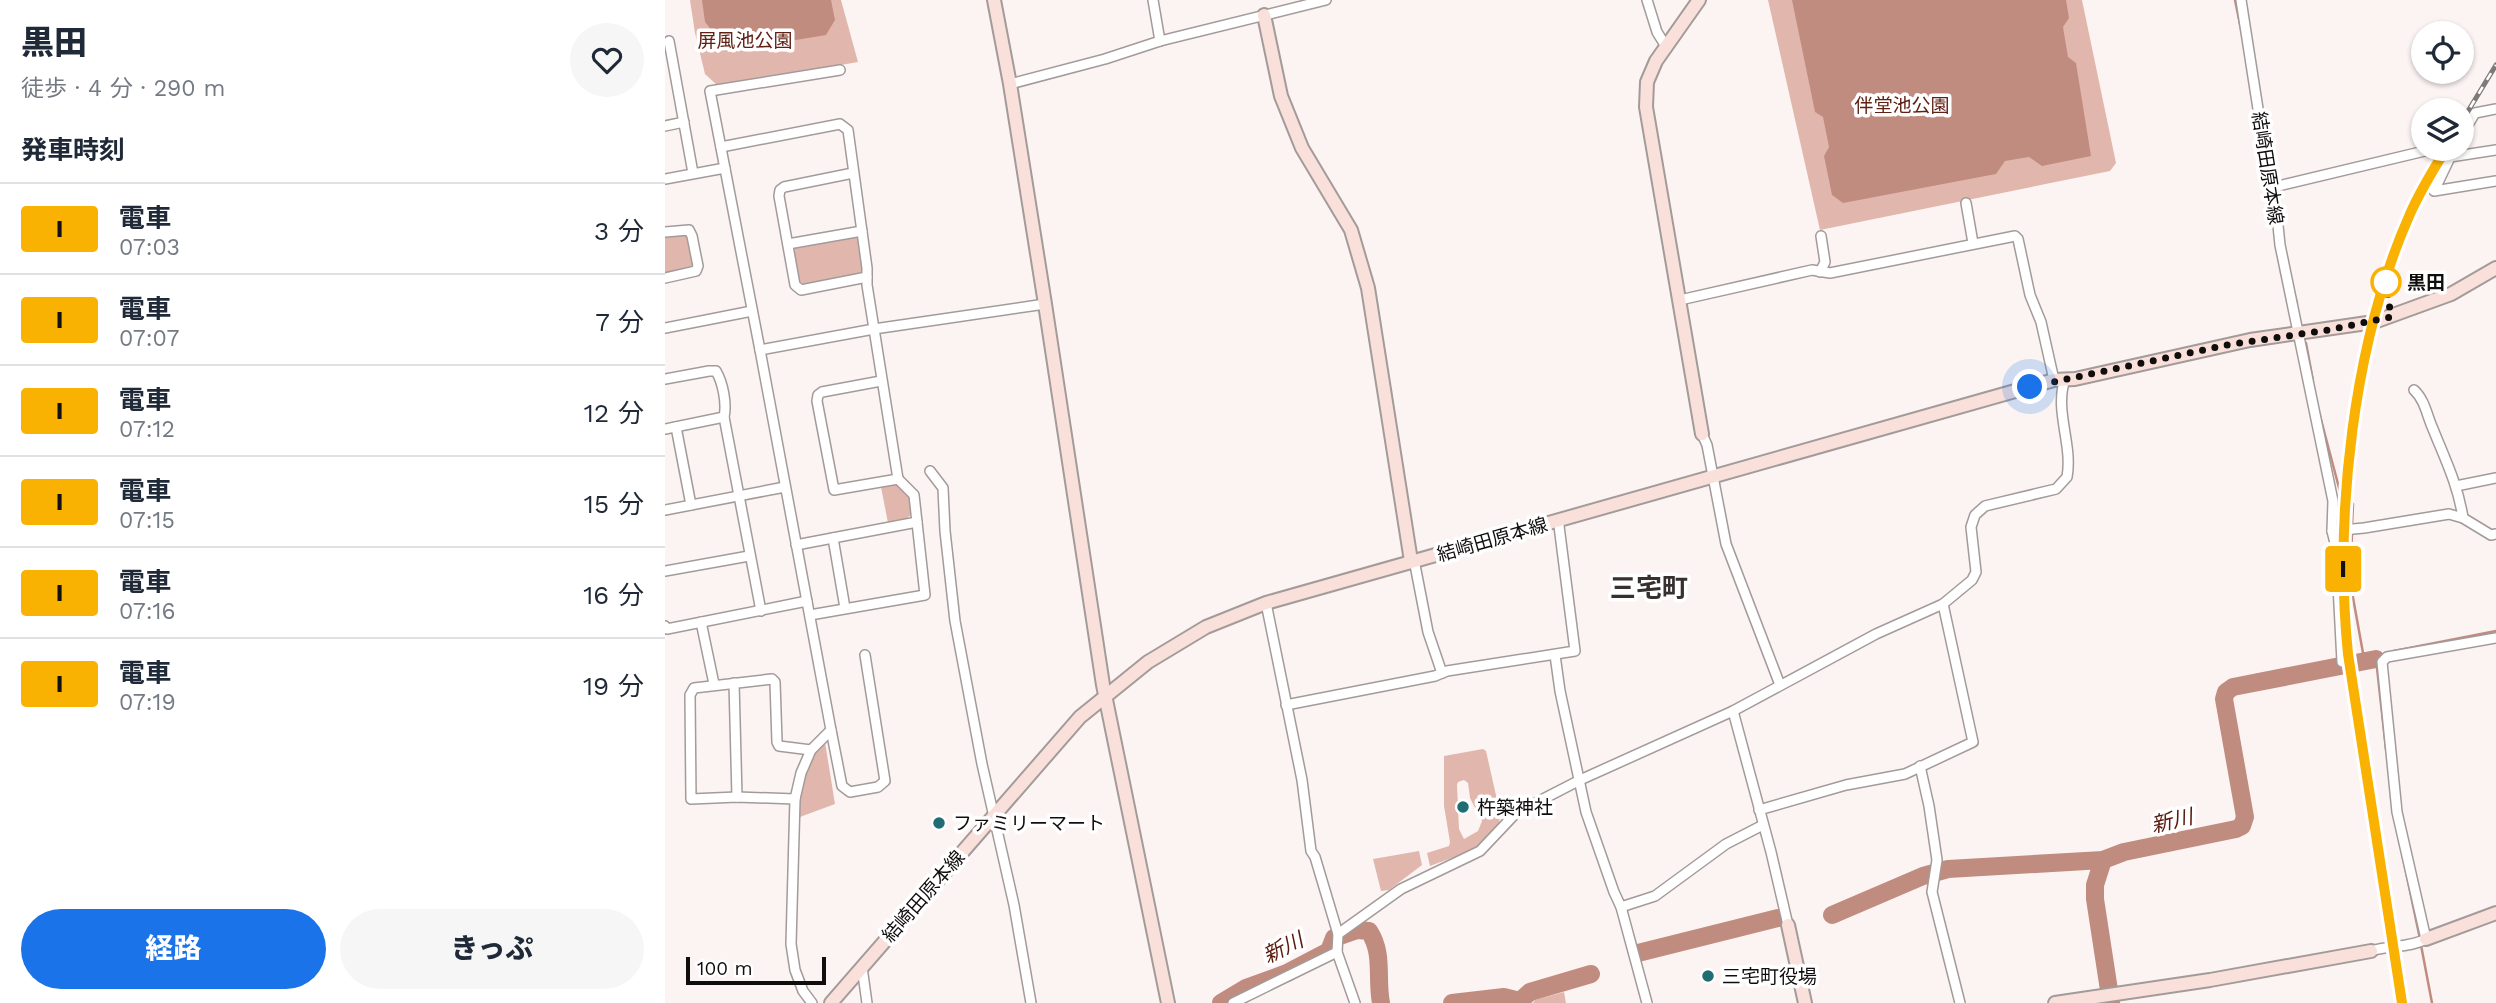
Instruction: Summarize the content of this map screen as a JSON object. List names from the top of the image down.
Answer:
{
  "streets": {
    "street": ["結崎田原本線"]
  },
  "districts": ["三宅町"],
  "water": ["新川"],
  "parks": ["屏風池公園", "伴堂池公園"],
  "places": [
    "黒田",
    "杵築神社",
    "ファミリーマート",
    "三宅町役場"
  ],
  "scale_bar": "100 m",
  "page": {
    "heading": [
      ["黒田", "徒歩 · 4 分 · 290 m"],
      "発車時刻"
    ],
    "on_map": "I",
    "list": [
      {
        "mark": "I",
        "name": "電車",
        "note": "07:03",
        "value": "3 分"
      },
      {
        "mark": "I",
        "name": "電車",
        "note": "07:07",
        "value": "7 分"
      },
      {
        "mark": "I",
        "name": "電車",
        "note": "07:12",
        "value": "12 分"
      },
      {
        "mark": "I",
        "name": "電車",
        "note": "07:15",
        "value": "15 分"
      },
      {
        "mark": "I",
        "name": "電車",
        "note": "07:16",
        "value": "16 分"
      },
      {
        "mark": "I",
        "name": "電車",
        "note": "07:19",
        "value": "19 分"
      }
    ],
    "buttons": ["経路", "きっぷ"],
    "scale": "100 m"
  }
}
